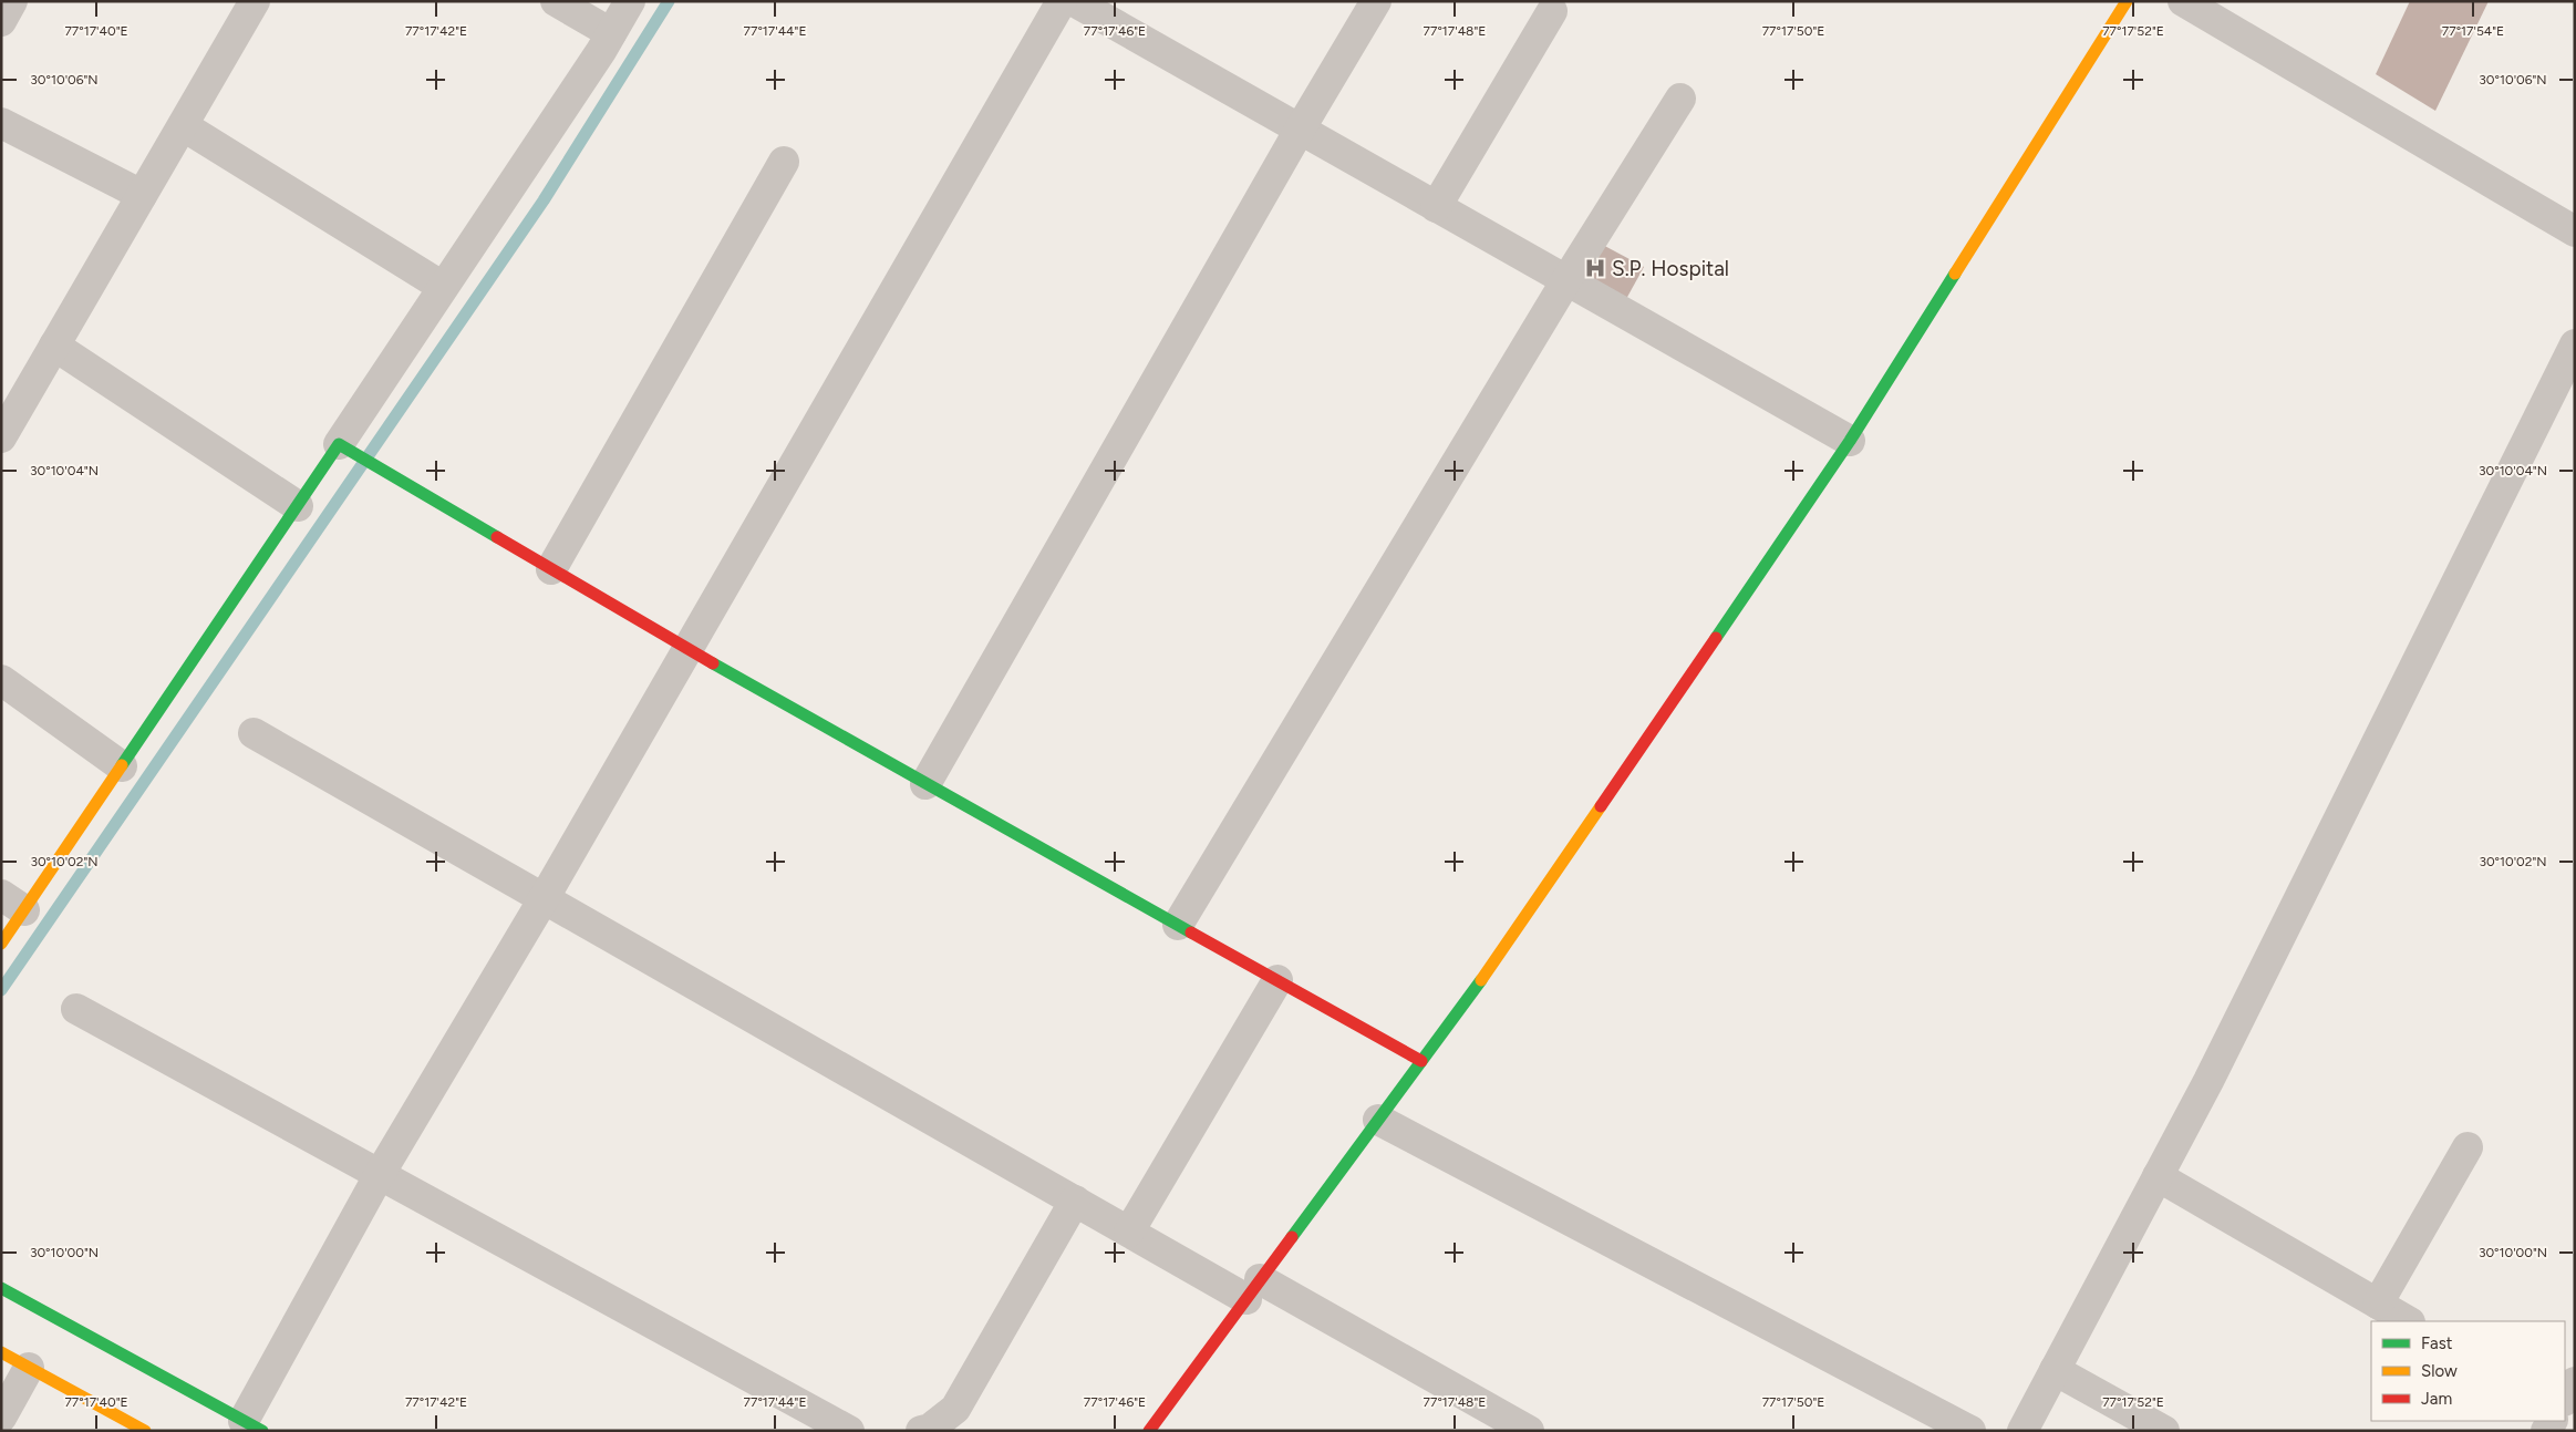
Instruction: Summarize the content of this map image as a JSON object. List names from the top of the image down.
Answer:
{
  "places": {
    "hospital": ["S.P. Hospital"]
  },
  "legend": ["Fast", "Slow", "Jam"],
  "coordinates": [
    "77°17'40\"E",
    "77°17'42\"E",
    "77°17'44\"E",
    "77°17'46\"E",
    "77°17'48\"E",
    "77°17'50\"E",
    "77°17'52\"E",
    "77°17'54\"E",
    "30°10'06\"N",
    "30°10'04\"N",
    "30°10'02\"N",
    "30°10'00\"N"
  ]
}
